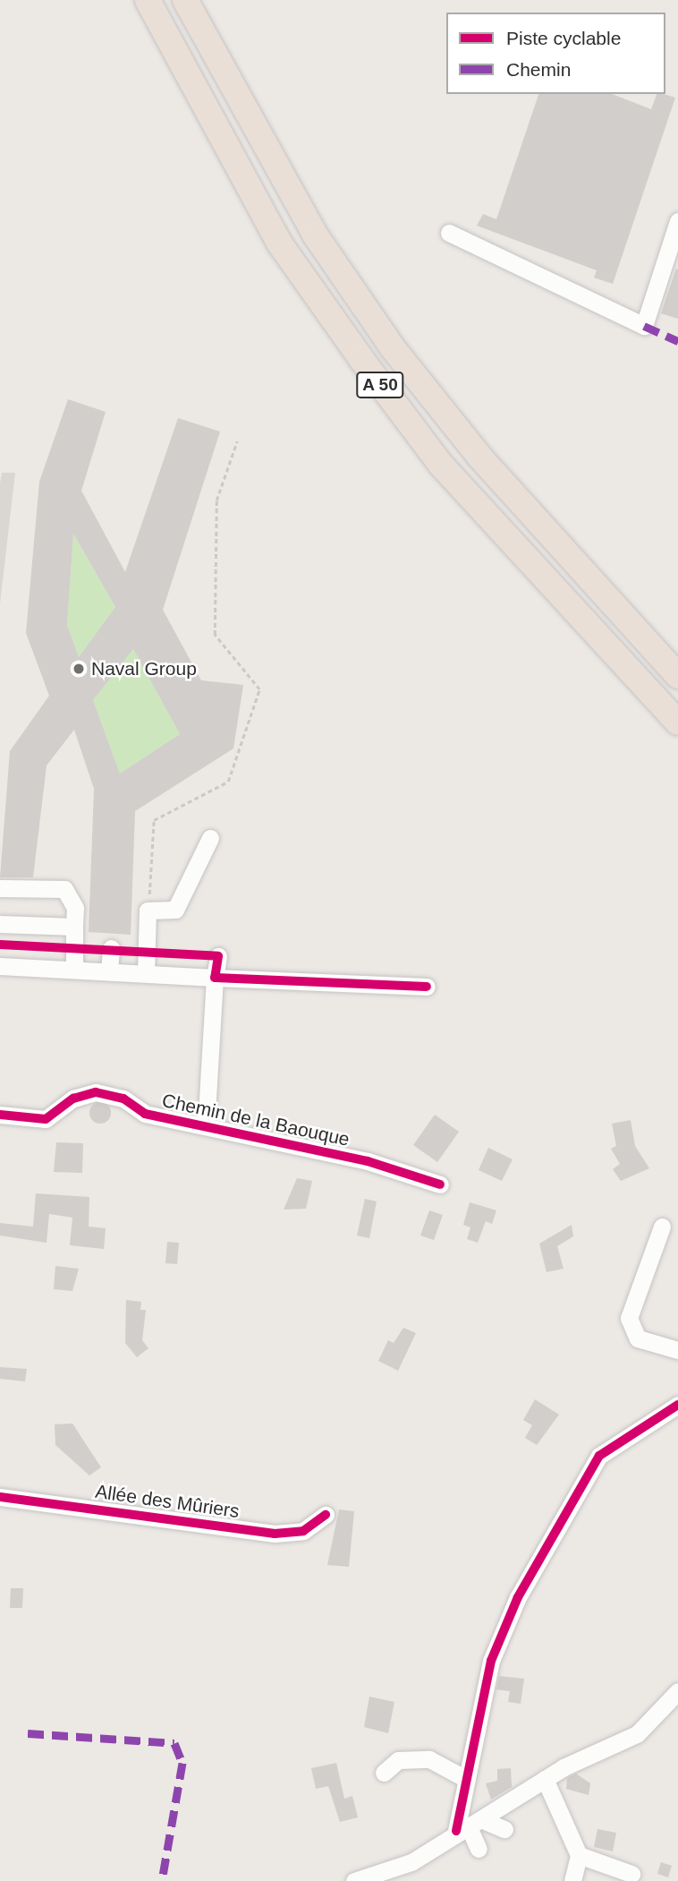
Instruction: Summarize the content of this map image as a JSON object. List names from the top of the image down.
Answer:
{
  "streets": {
    "highway": ["A 50"],
    "street": ["Chemin de la Baouque", "Allée des Mûriers"]
  },
  "places": ["Naval Group"],
  "legend": ["Piste cyclable", "Chemin"]
}
